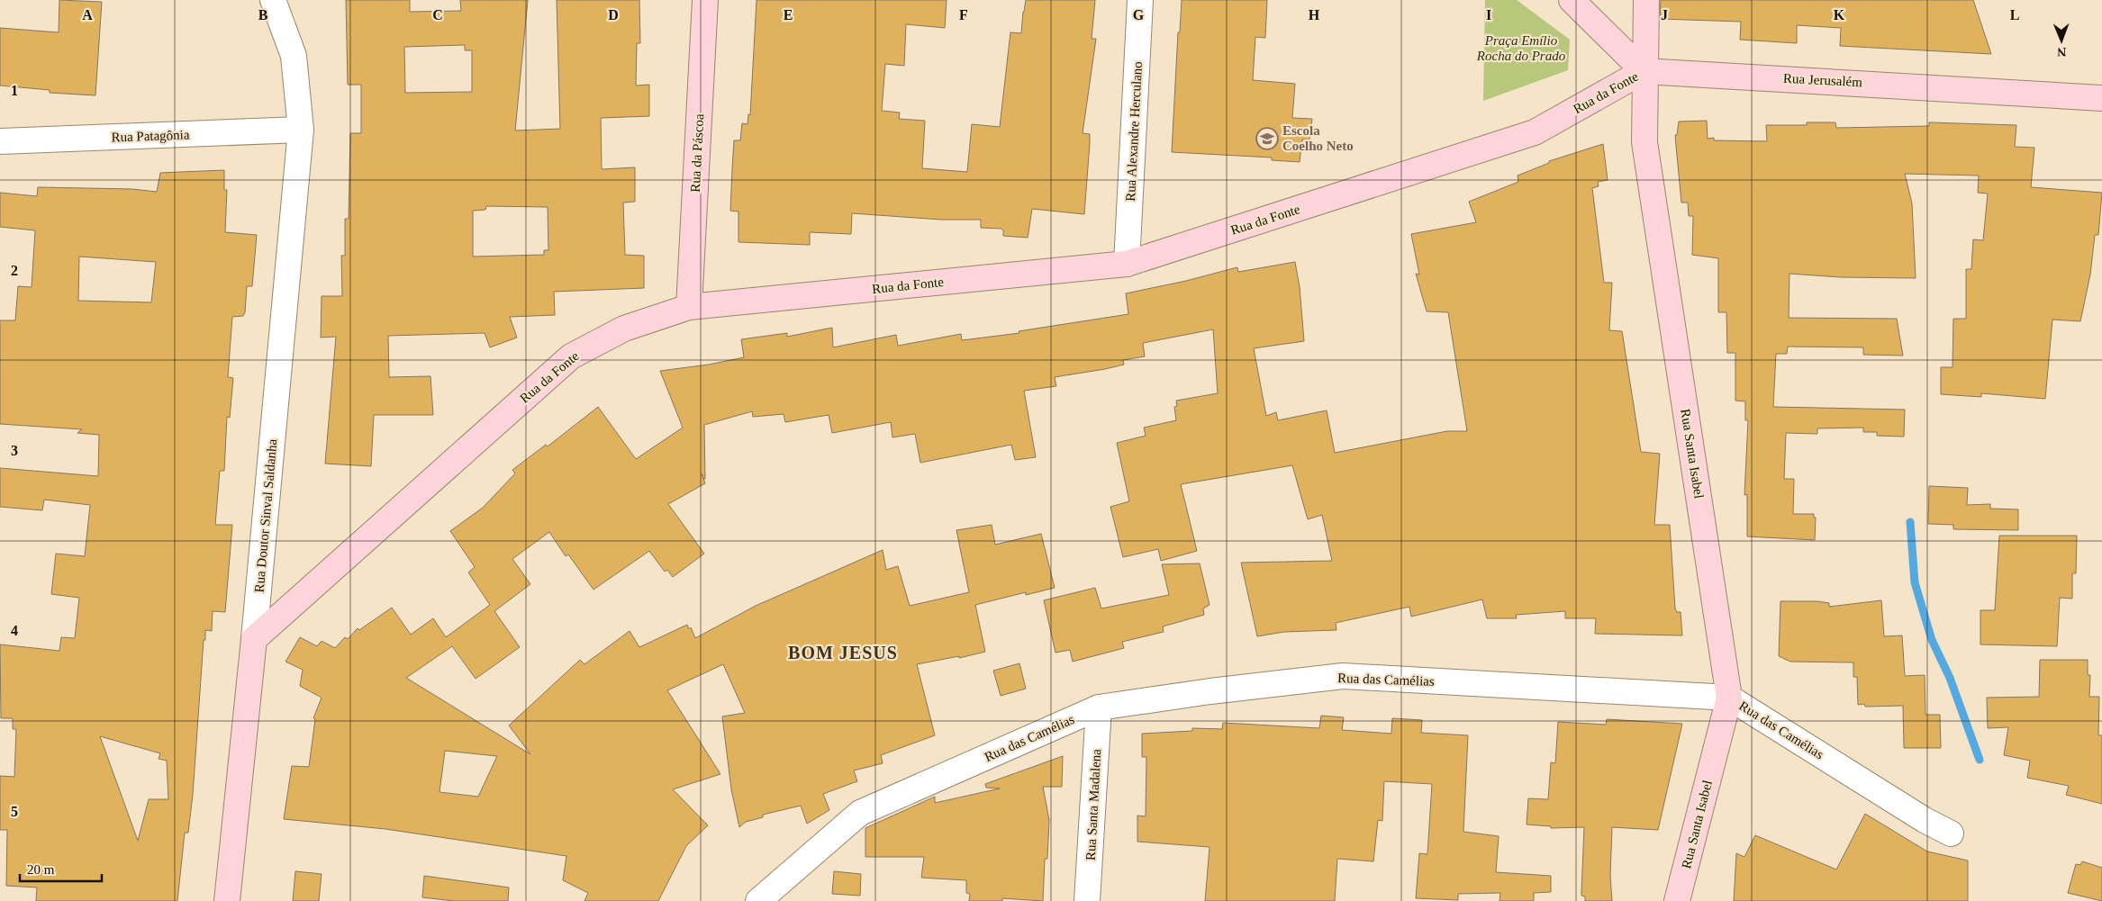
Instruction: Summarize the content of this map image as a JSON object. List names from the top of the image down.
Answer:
{
  "streets": {
    "street": [
      "Rua Jerusalém",
      "Rua da Fonte",
      "Rua Alexandre Herculano",
      "Rua Patagônia",
      "Rua da Páscoa",
      "Rua Santa Isabel",
      "Rua Doutor Sinval Saldanha",
      "Rua das Camélias",
      "Rua Santa Madalena"
    ]
  },
  "crossings": [
    ["Rua Jerusalém", "Rua da Fonte"],
    ["Rua Jerusalém", "Rua Santa Isabel"],
    ["Rua da Fonte", "Rua Alexandre Herculano"],
    ["Rua da Fonte", "Rua da Páscoa"],
    ["Rua da Fonte", "Rua Santa Isabel"],
    ["Rua da Fonte", "Rua Doutor Sinval Saldanha"],
    ["Rua Patagônia", "Rua Doutor Sinval Saldanha"],
    ["Rua Santa Isabel", "Rua das Camélias"],
    ["Rua das Camélias", "Rua Santa Madalena"]
  ],
  "districts": ["BOM JESUS"],
  "parks": ["Praça Emílio Rocha do Prado"],
  "places": {
    "school or university": ["Escola Coelho Neto"]
  },
  "scale_bar": "20 m",
  "north": "bottom",
  "grid": {
    "columns": [
      "A",
      "B",
      "C",
      "D",
      "E",
      "F",
      "G",
      "H",
      "I",
      "J",
      "K",
      "L"
    ],
    "rows": [
      "1",
      "2",
      "3",
      "4",
      "5"
    ]
  }
}
